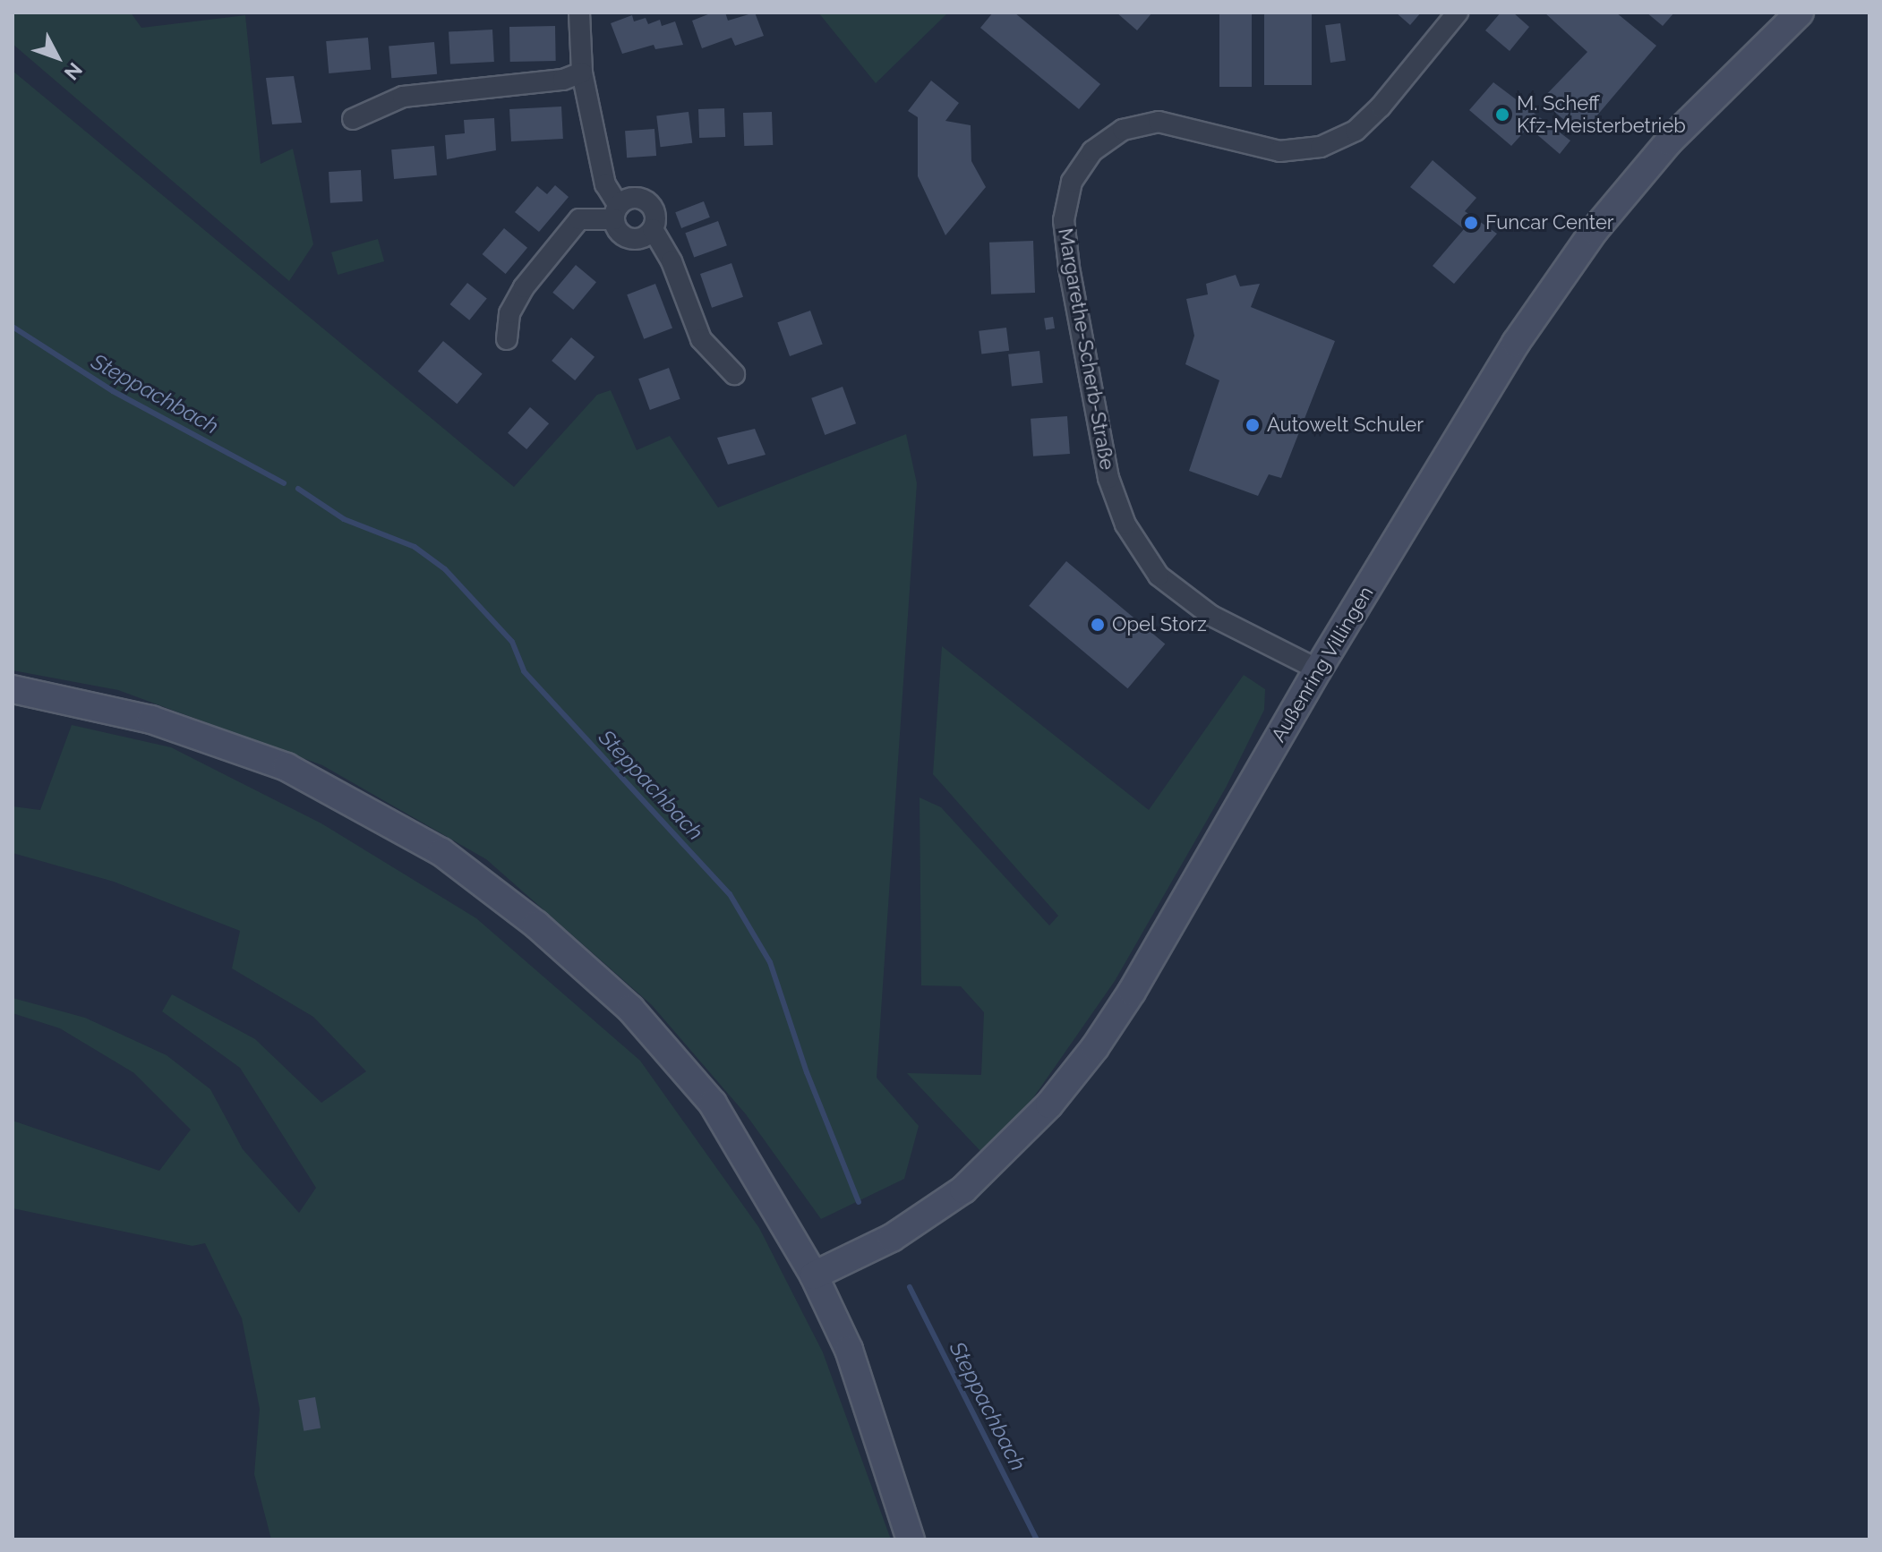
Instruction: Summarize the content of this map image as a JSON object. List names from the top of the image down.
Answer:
{
  "streets": {
    "street": ["Margarethe-Scherb-Straße", "Außenring Villingen"]
  },
  "crossings": [
    ["Margarethe-Scherb-Straße", "Außenring Villingen"]
  ],
  "water": ["Steppachbach"],
  "places": [
    "M. Scheff Kfz-Meisterbetrieb",
    "Funcar Center",
    "Autowelt Schuler",
    "Opel Storz"
  ],
  "north": "bottom right"
}
